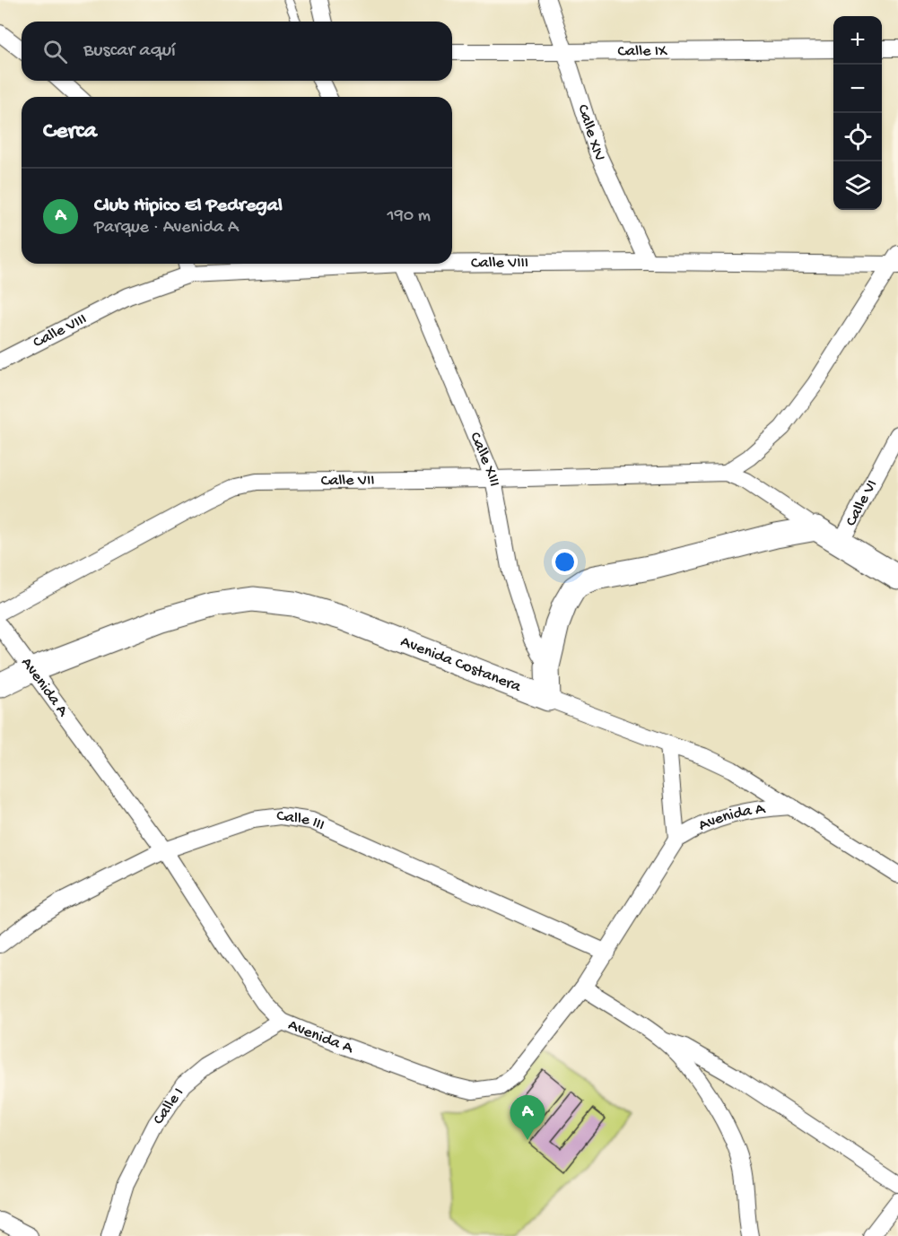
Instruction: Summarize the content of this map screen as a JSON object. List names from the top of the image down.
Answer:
{
  "streets": {
    "street": [
      "Calle IX",
      "Calle XIV",
      "Calle VIII",
      "Calle XIII",
      "Calle VII",
      "Calle VI",
      "Avenida Costanera",
      "Avenida A",
      "Calle III",
      "Calle I"
    ]
  },
  "crossings": [
    ["Calle IX", "Calle XIV"],
    ["Calle XIV", "Calle VIII"],
    ["Calle XIII", "Calle VII"],
    ["Avenida Costanera", "Avenida A"],
    ["Avenida A", "Calle III"],
    ["Avenida A", "Calle I"]
  ],
  "page": {
    "map_buttons": ["+", "−"],
    "search": "Buscar aquí",
    "heading": "Cerca",
    "list": [
      {
        "mark": "A",
        "name": "Club Hipico El Pedregal",
        "note": "Parque · Avenida A",
        "value": "190 m"
      }
    ],
    "pins": "A"
  }
}
